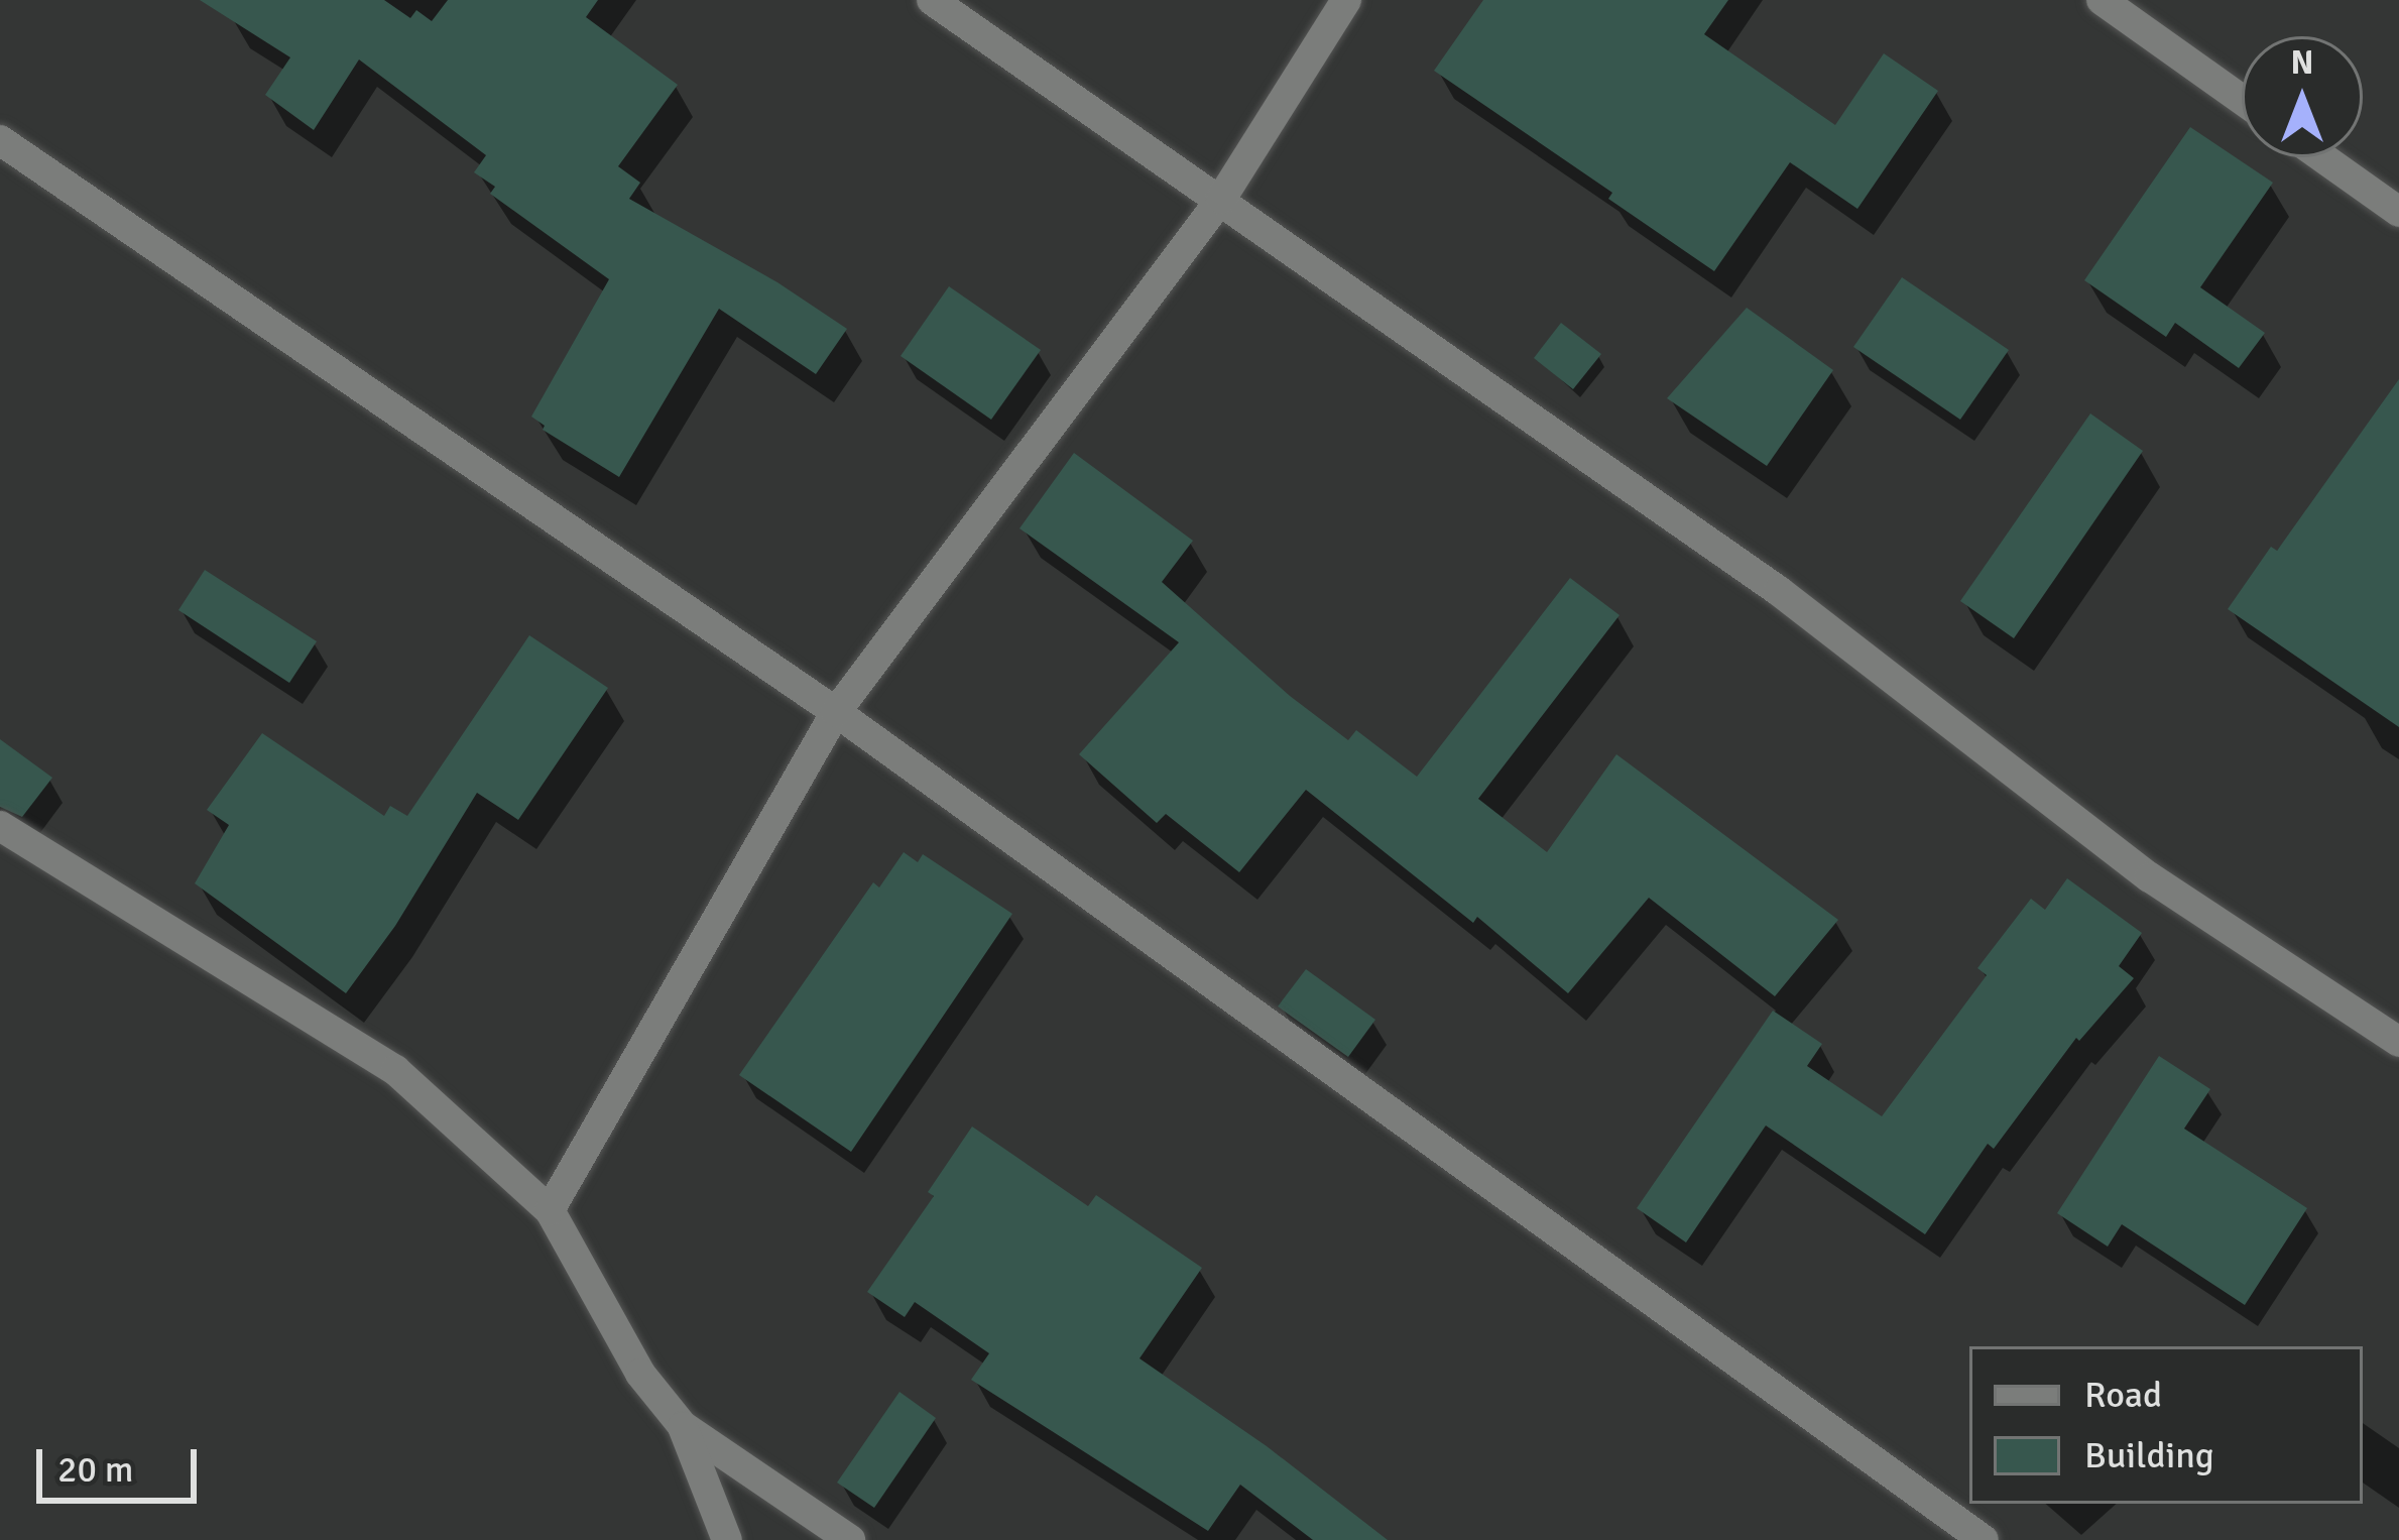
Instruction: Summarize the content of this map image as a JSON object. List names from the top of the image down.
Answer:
{
  "legend": ["Road", "Building"],
  "scale_bar": "20 m",
  "north": "top"
}
